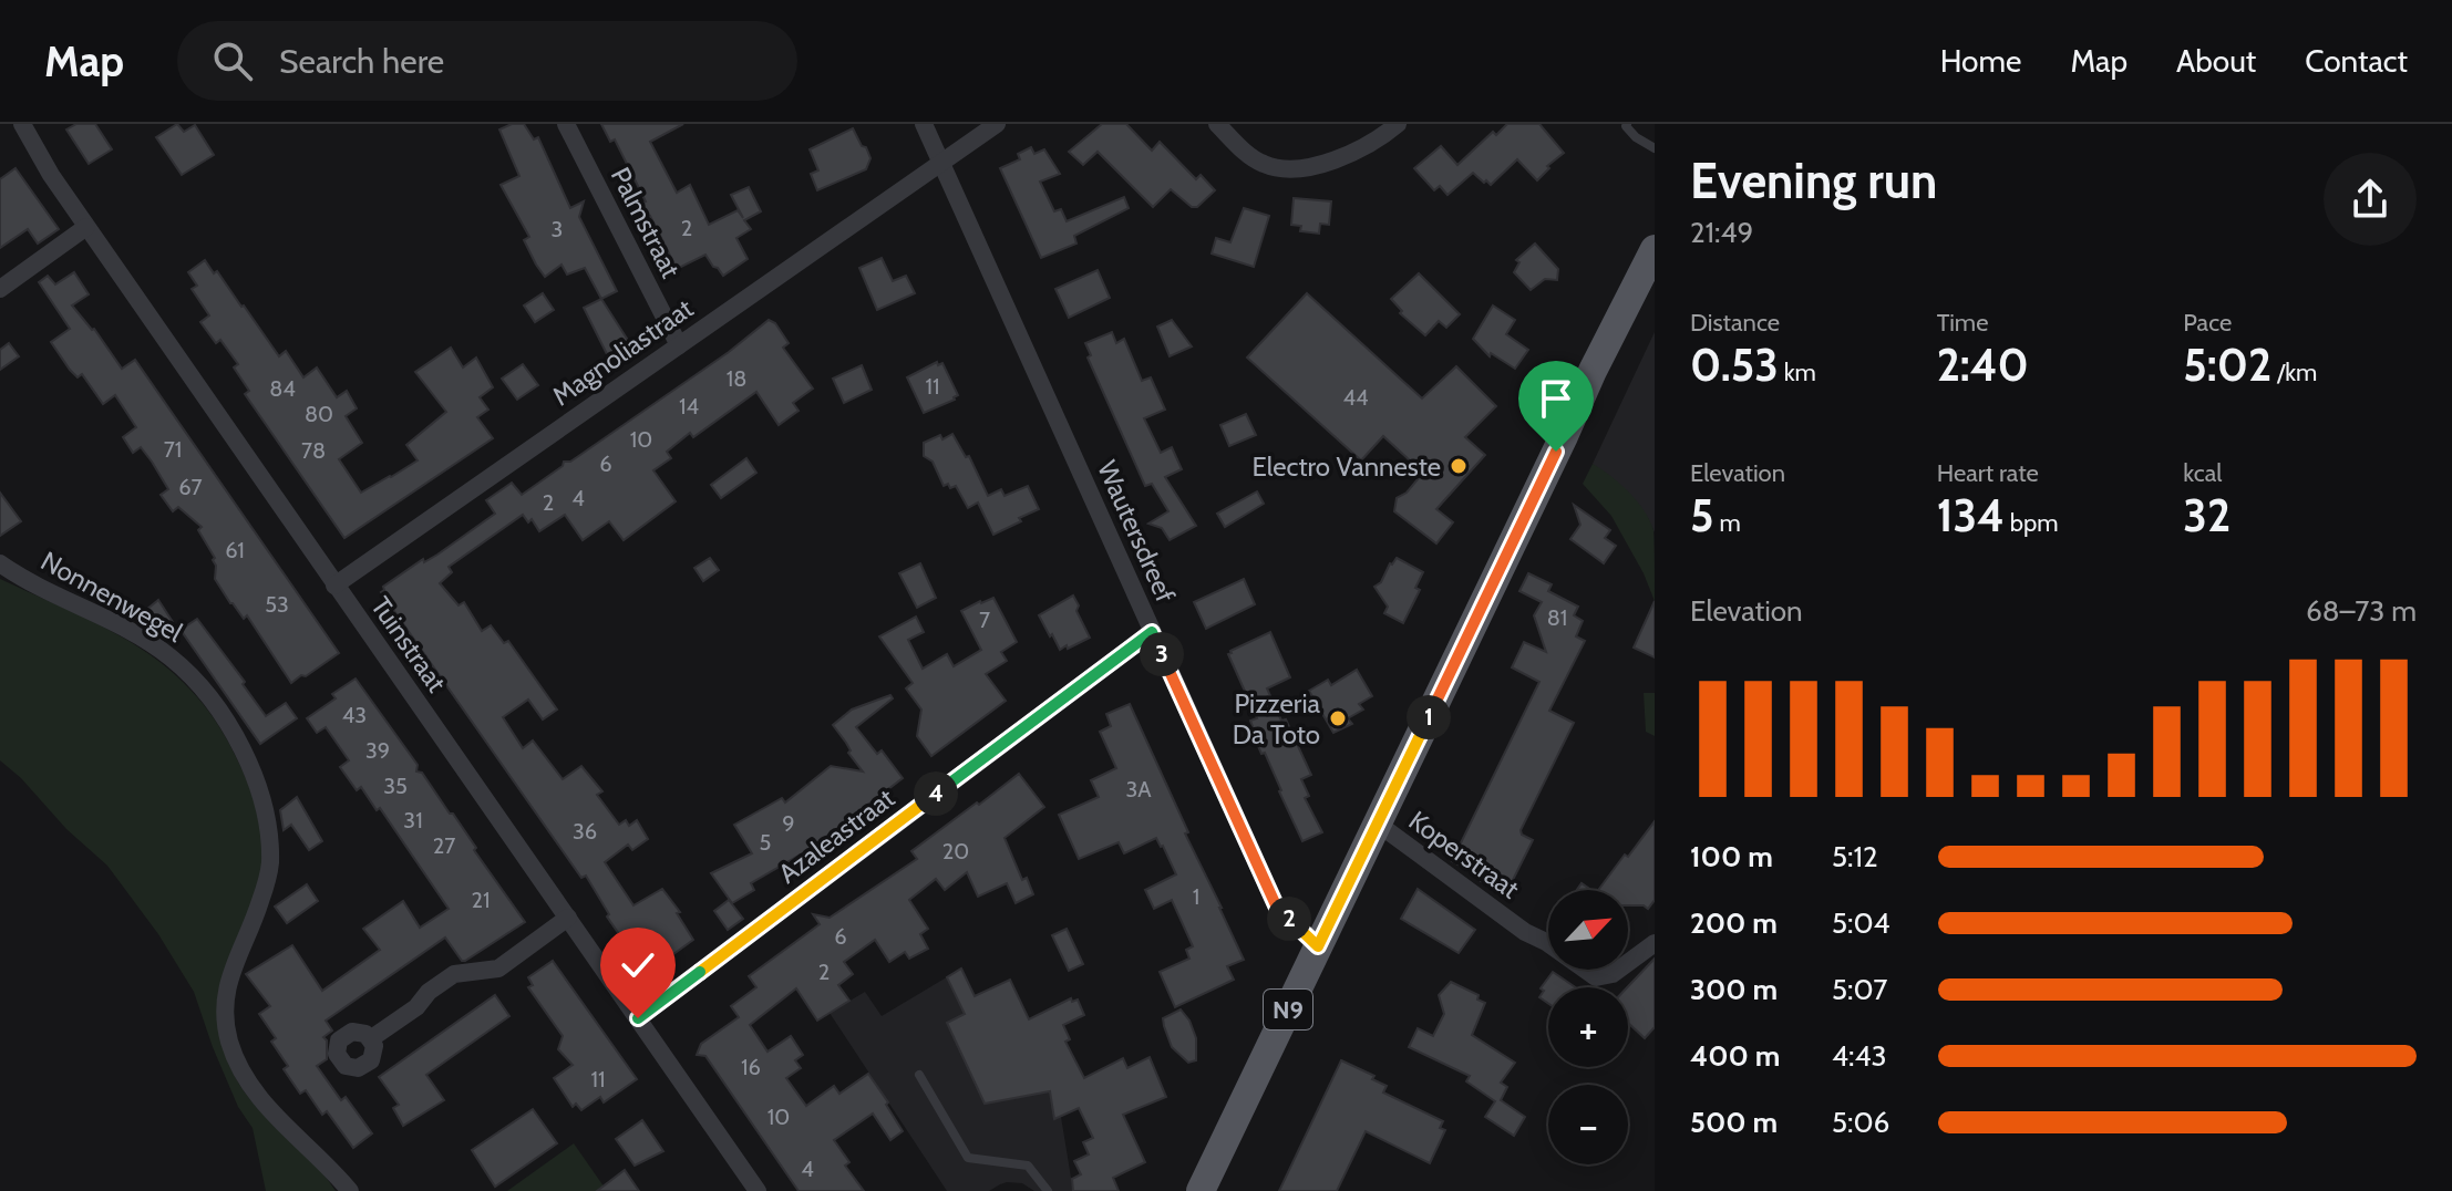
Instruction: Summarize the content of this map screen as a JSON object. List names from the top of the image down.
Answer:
{
  "streets": {
    "main road": ["N9"],
    "street": [
      "Palmstraat",
      "Magnoliastraat",
      "Wautersdreef",
      "Nonnenwegel",
      "Tuinstraat",
      "Azaleastraat",
      "Koperstraat"
    ]
  },
  "crossings": [
    ["Palmstraat", "Magnoliastraat"],
    ["Magnoliastraat", "Wautersdreef"],
    ["Magnoliastraat", "Tuinstraat"],
    ["Wautersdreef", "Azaleastraat"],
    ["Wautersdreef", "N9"],
    ["Tuinstraat", "Azaleastraat"],
    ["Koperstraat", "N9"]
  ],
  "places": ["Electro Vanneste", "Pizzeria Da Toto"],
  "house_numbers": [
    "2",
    "3",
    "18",
    "11",
    "84",
    "44",
    "14",
    "80",
    "10",
    "71",
    "78",
    "6",
    "67",
    "4",
    "2",
    "61",
    "53",
    "81",
    "7",
    "43",
    "39",
    "35",
    "3A",
    "31",
    "9",
    "36",
    "5",
    "27",
    "20",
    "1",
    "21",
    "6",
    "2",
    "16",
    "11",
    "10",
    "4"
  ],
  "north": "top right",
  "page": {
    "header": "Map",
    "search": "Search here",
    "nav": [
      "Home",
      "Map",
      "About",
      "Contact"
    ],
    "heading": ["Evening run", "21:49"],
    "stats": [
      ["Distance", "0.53 km"],
      ["Time", "2:40"],
      ["Pace", "5:02 /km"],
      ["Elevation", "5 m"],
      ["Heart rate", "134 bpm"],
      ["kcal", "32"]
    ],
    "chart": ["Elevation", "68–73 m"],
    "pins": [
      "3",
      "1",
      "4",
      "2"
    ],
    "list": [
      {
        "name": "100 m",
        "note": "5:12"
      },
      {
        "name": "200 m",
        "note": "5:04"
      },
      {
        "name": "300 m",
        "note": "5:07"
      },
      {
        "name": "400 m",
        "note": "4:43"
      },
      {
        "name": "500 m",
        "note": "5:06"
      }
    ],
    "map_buttons": ["+", "−"]
  }
}
